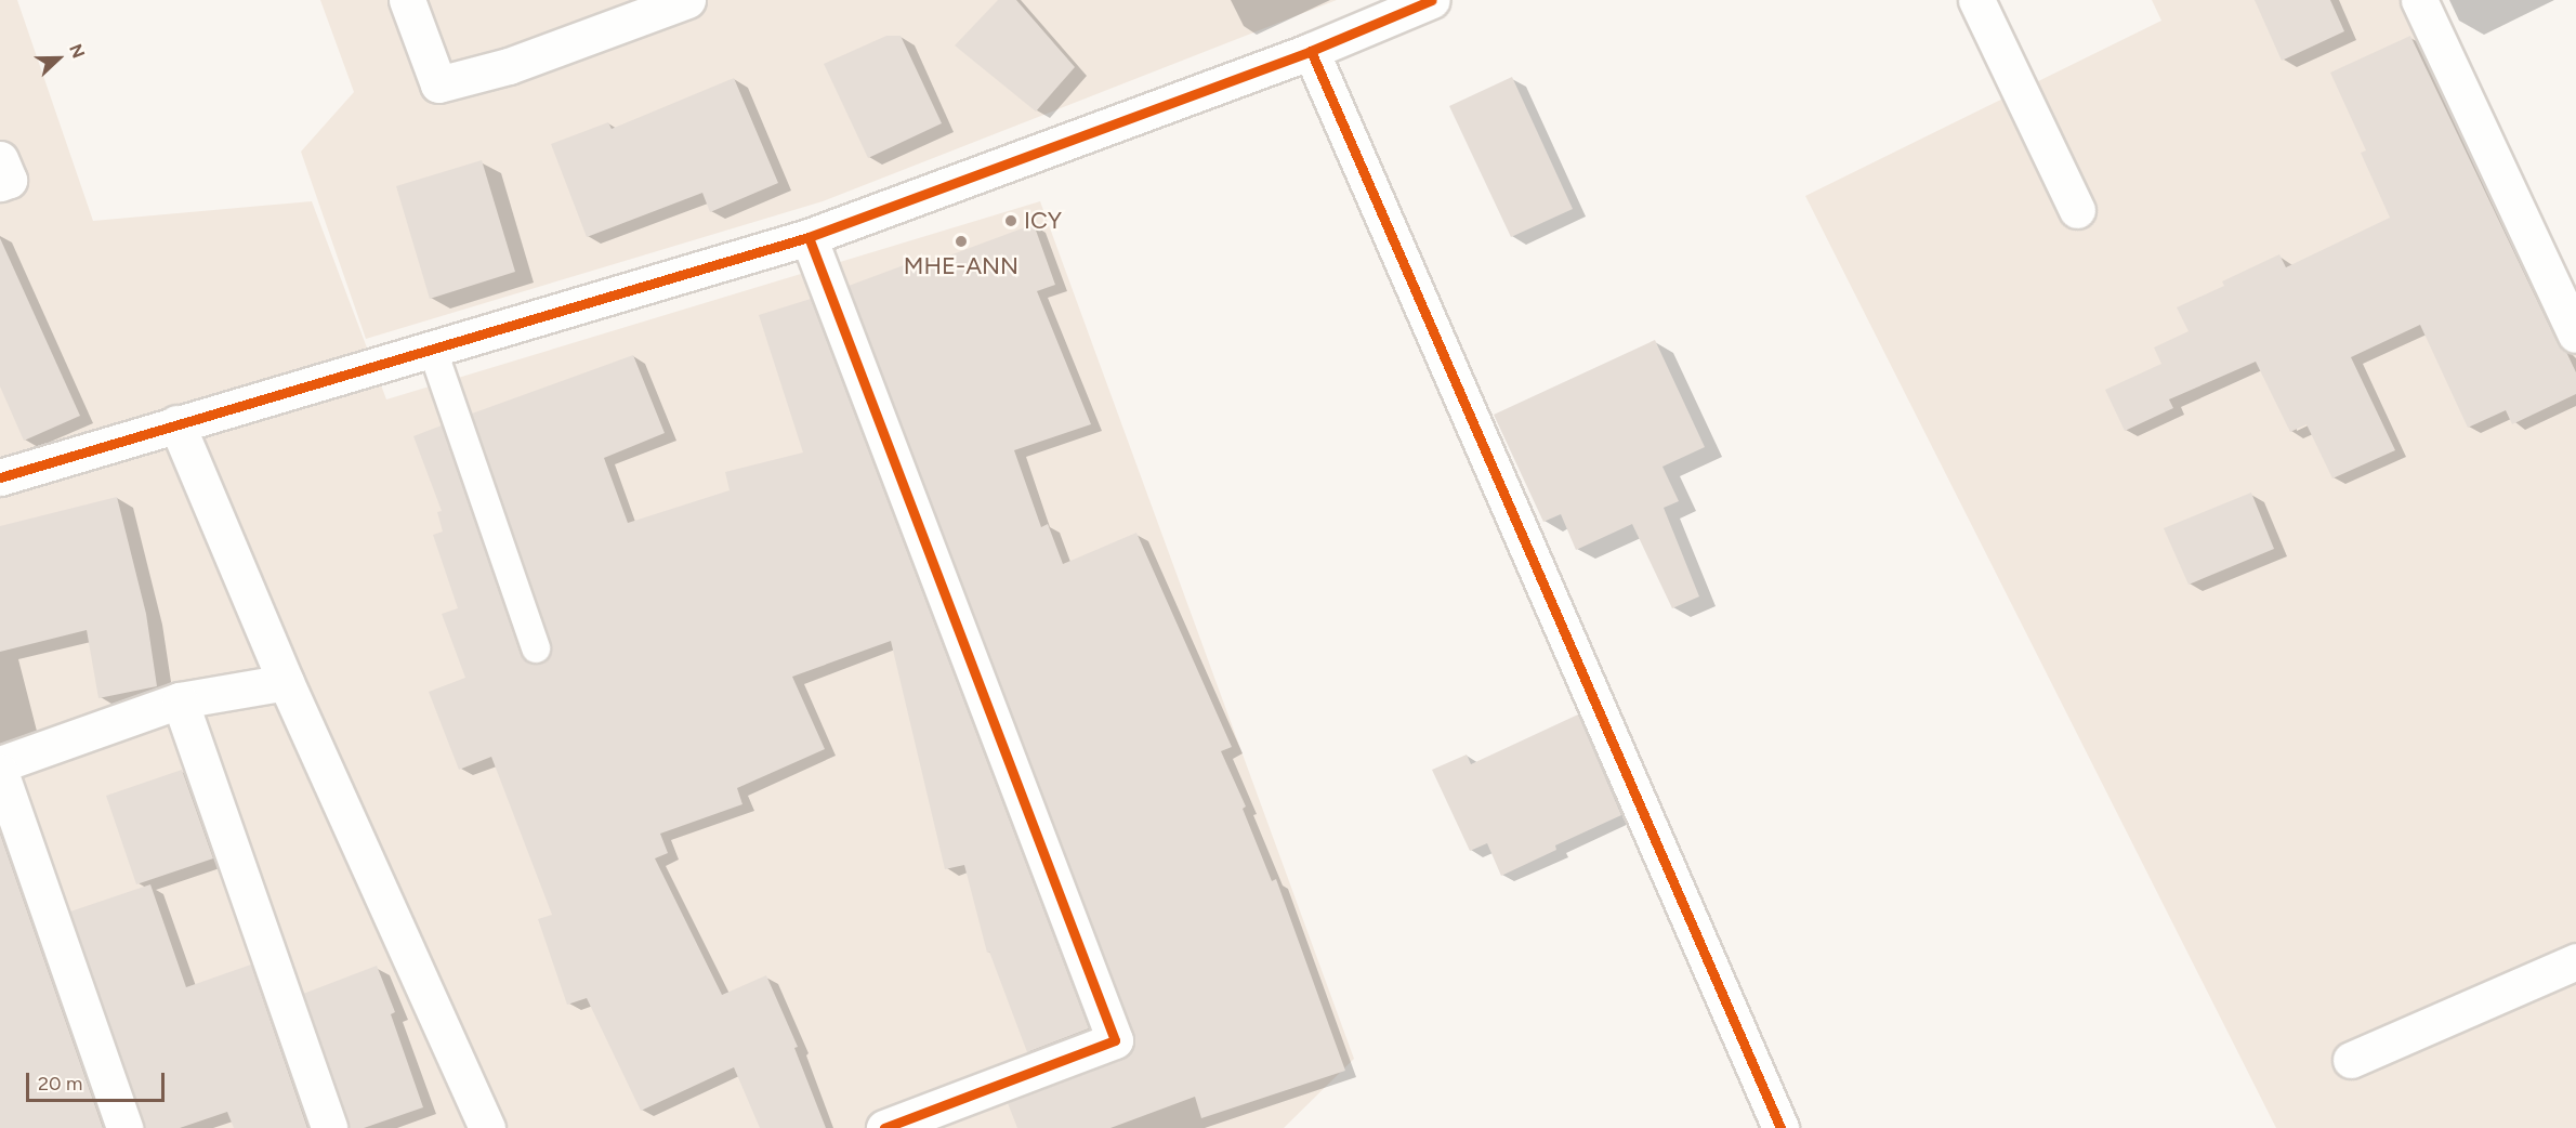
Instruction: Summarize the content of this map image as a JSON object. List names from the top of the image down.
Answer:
{
  "places": ["ICY", "MHE-ANN"],
  "scale_bar": "20 m",
  "north": "right"
}
